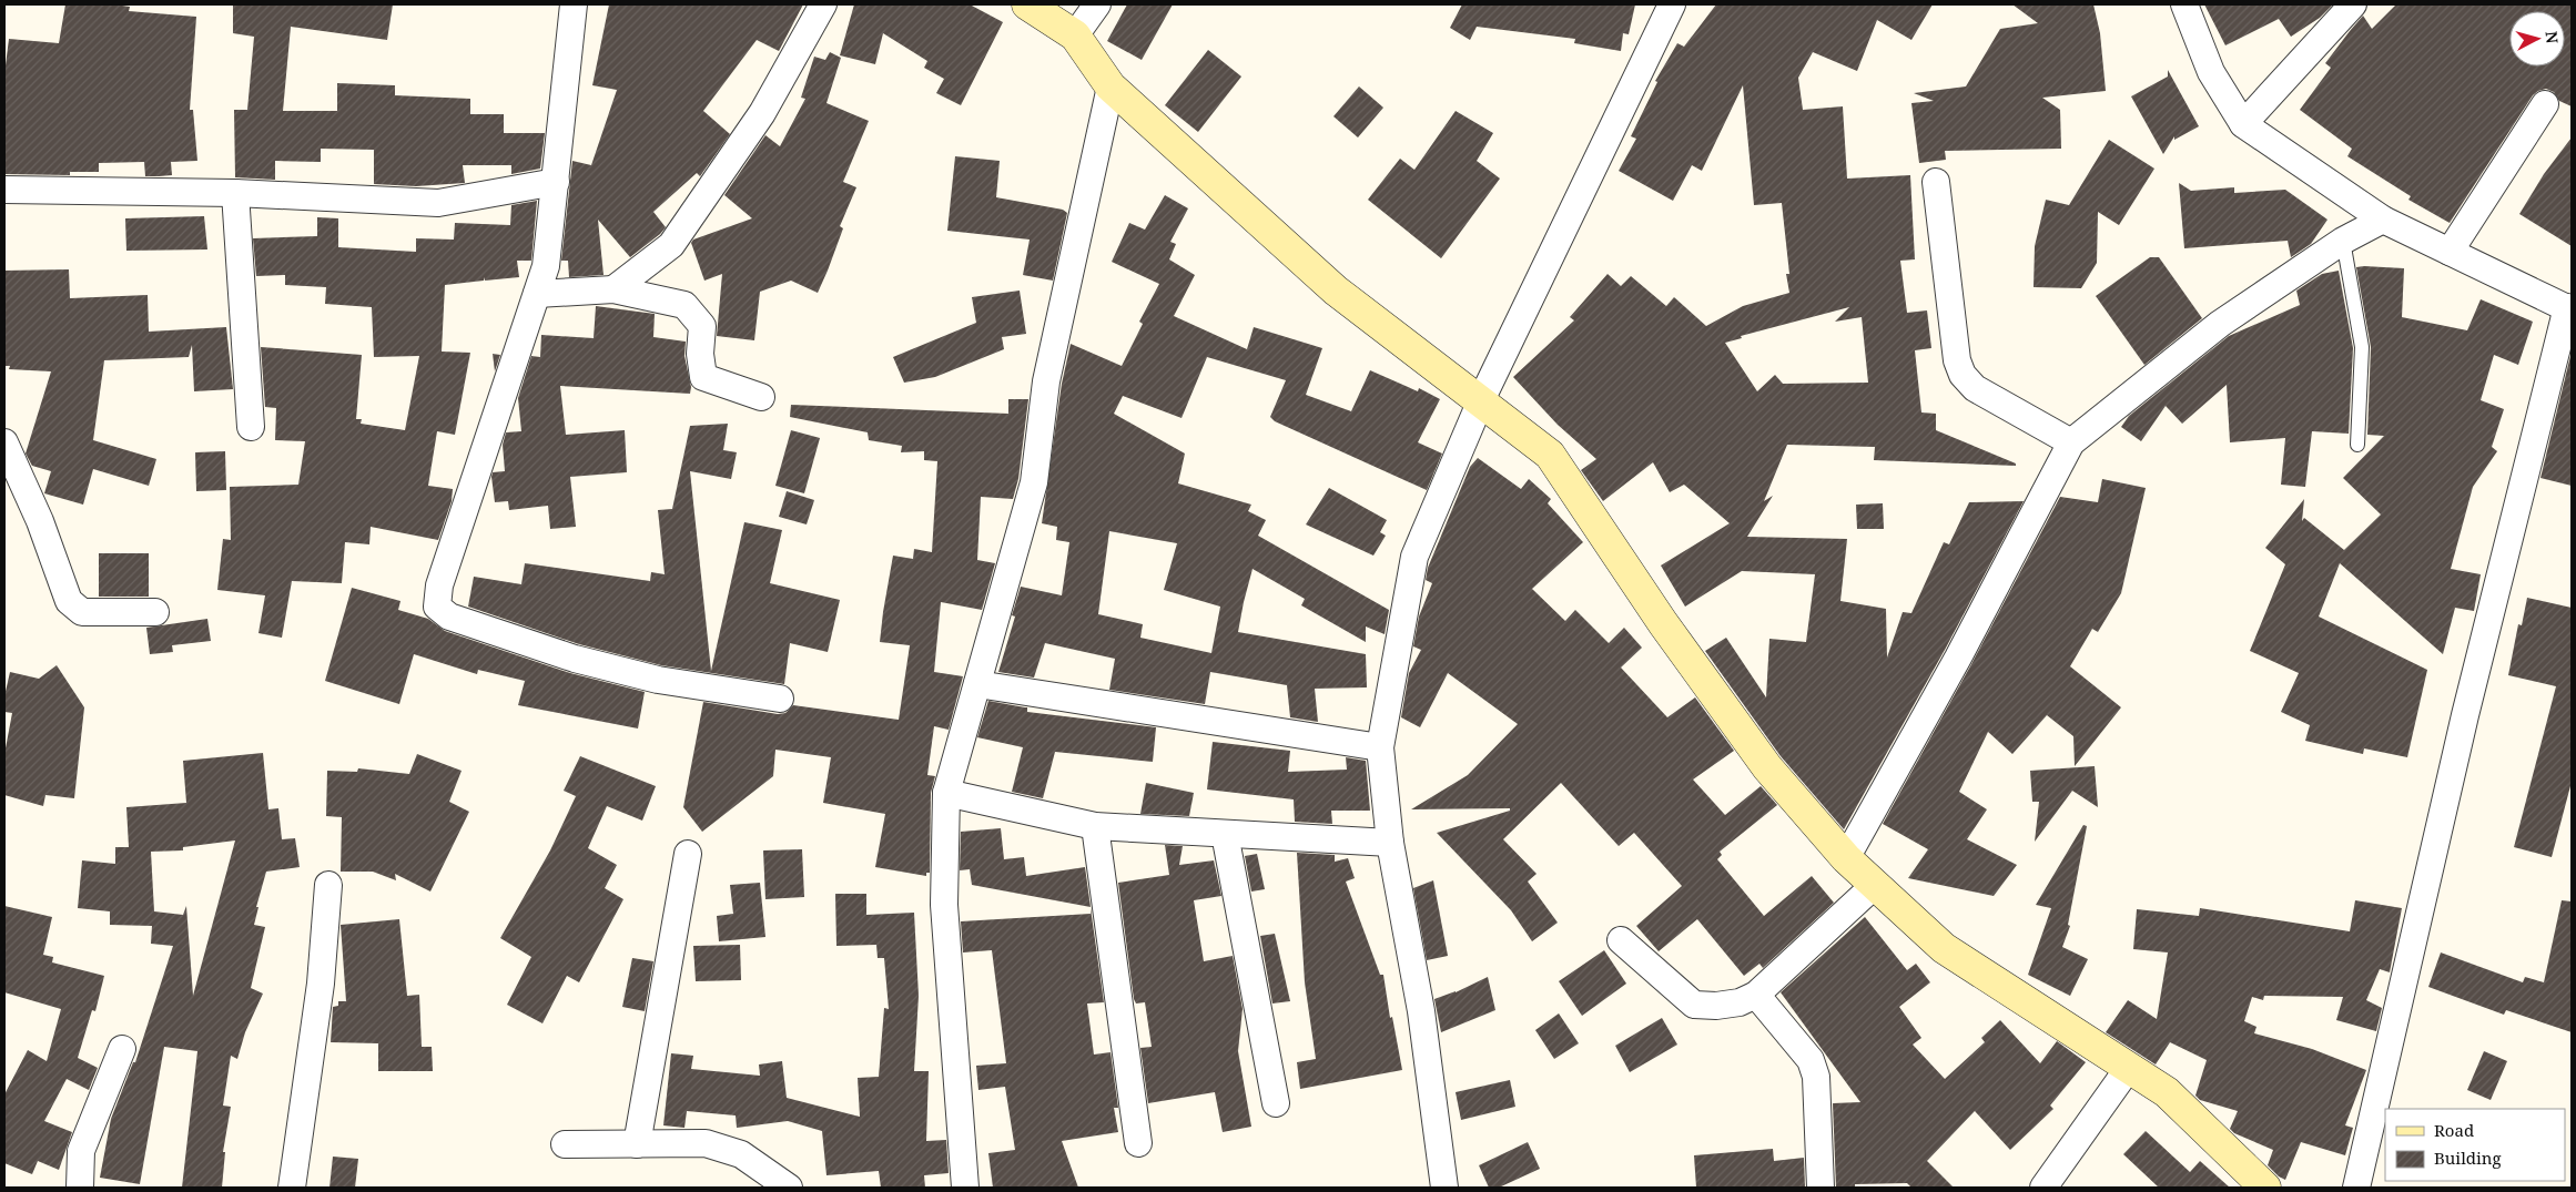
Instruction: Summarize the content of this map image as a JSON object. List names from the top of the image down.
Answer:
{
  "legend": ["Road", "Building"],
  "north": "right"
}
